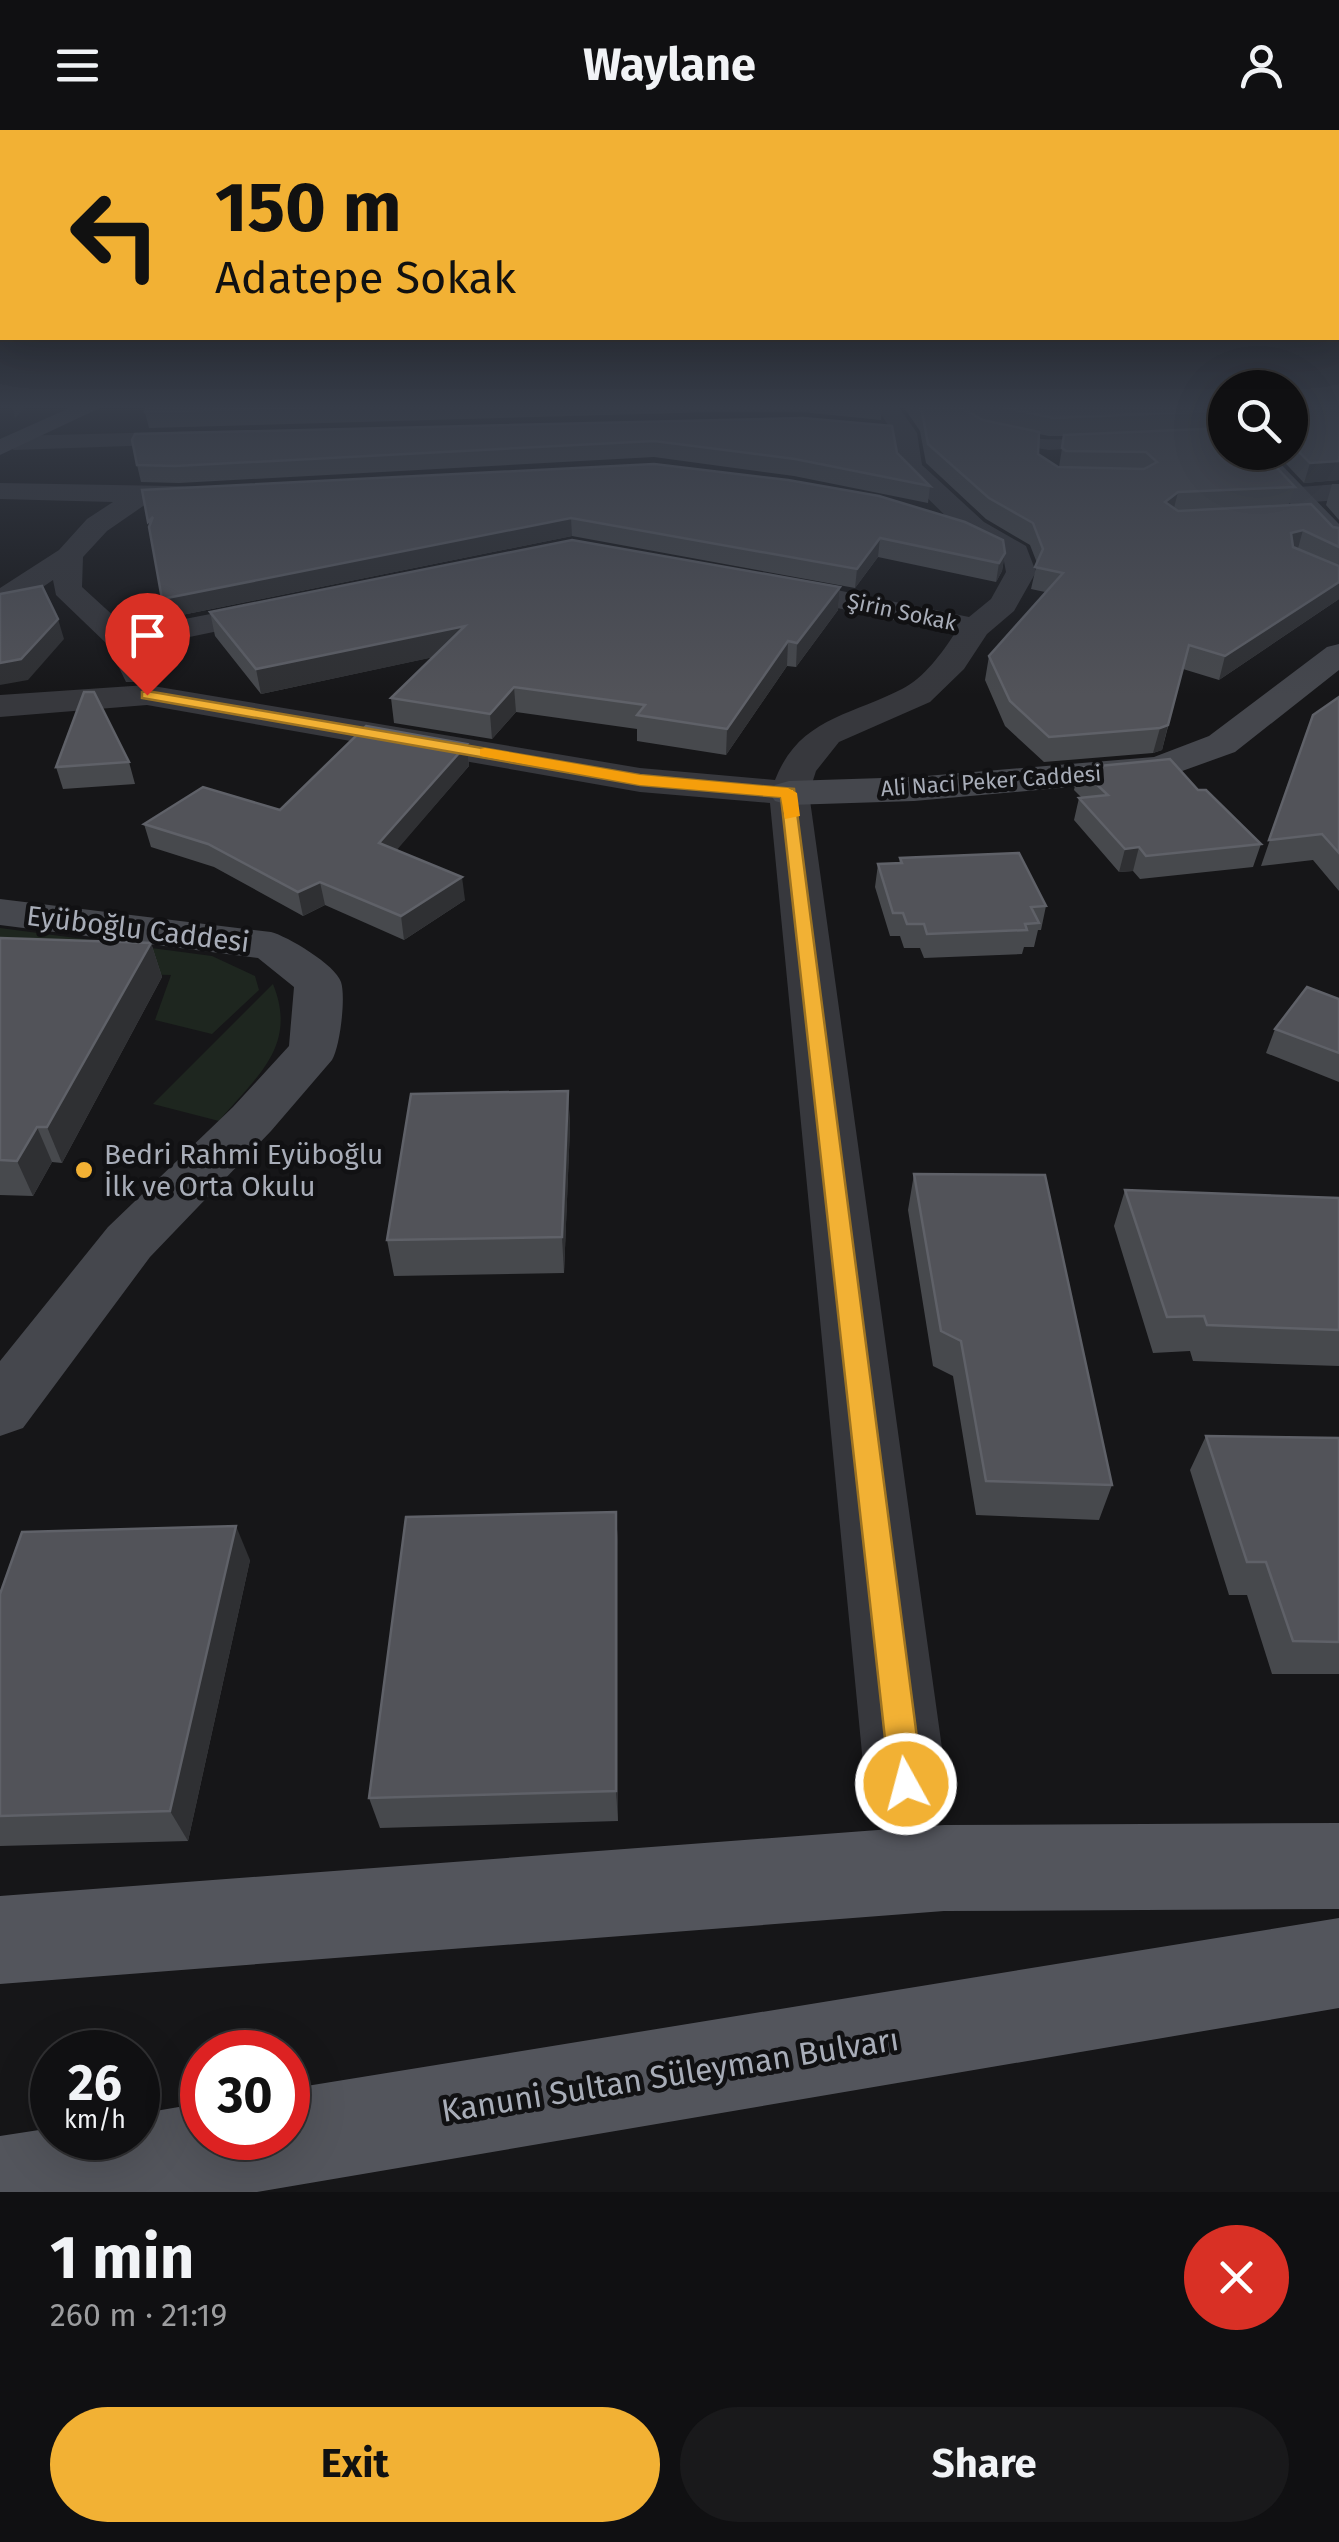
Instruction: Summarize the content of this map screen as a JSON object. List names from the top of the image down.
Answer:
{
  "streets": {
    "main road": ["Kanuni Sultan Süleyman Bulvarı"],
    "street": ["Şirin Sokak", "Ali Naci Peker Caddesi", "Eyüboğlu Caddesi"]
  },
  "places": ["Bedri Rahmi Eyüboğlu İlk ve Orta Okulu"],
  "page": {
    "header": "Waylane",
    "turn": ["150 m", "Adatepe Sokak"],
    "speed": "26 km/h",
    "limit": "30",
    "heading": ["1 min", "260 m · 21:19"],
    "buttons": ["Exit", "Share"]
  }
}
